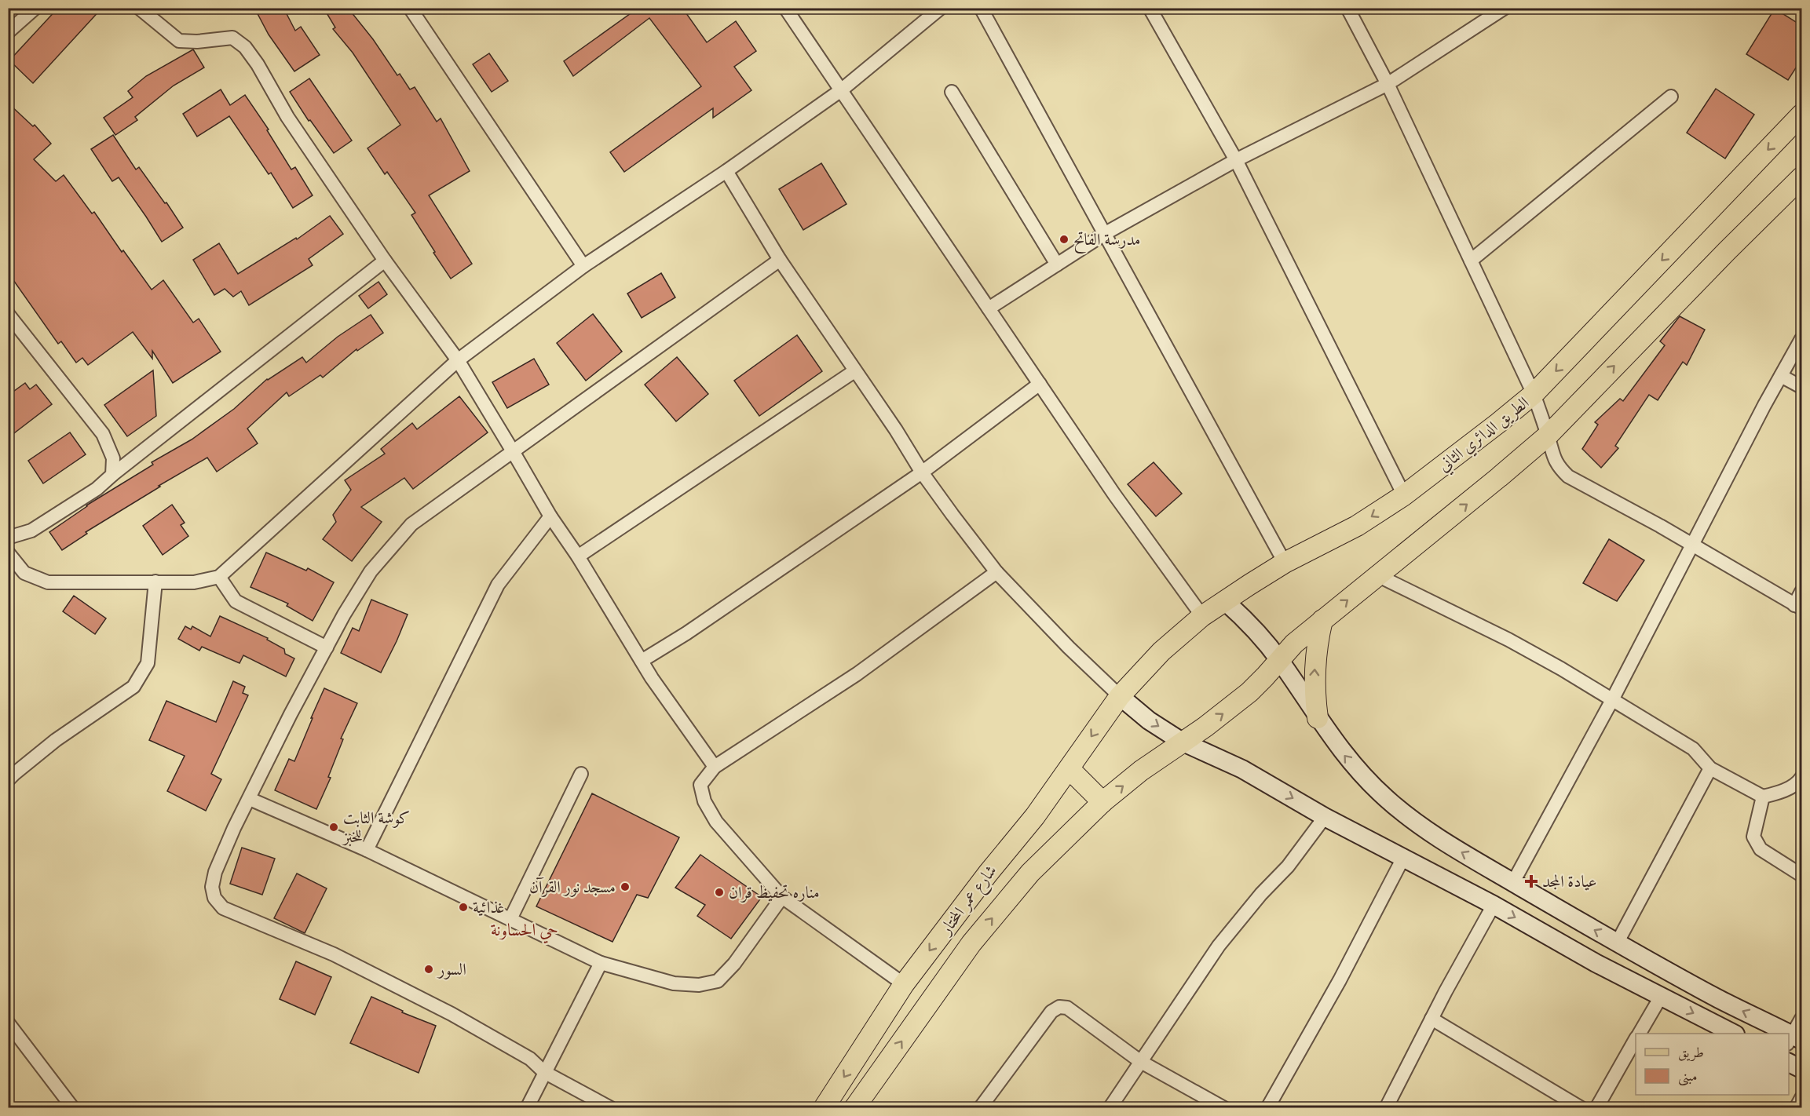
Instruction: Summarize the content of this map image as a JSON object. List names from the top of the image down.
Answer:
{
  "streets": {
    "main road": ["الطريق الدائري الثاني", "شارع عمر المختار"]
  },
  "crossings": [
    ["الطريق الدائري الثاني", "شارع عمر المختار"]
  ],
  "districts": ["حي الحساونة"],
  "places": {
    "other": [
      "مدرسة الفاتح",
      "كوشة الثابت للخبز",
      "مسجد نور القرآن",
      "مناره تحفيظ قران",
      "غذائية",
      "السور"
    ],
    "health": ["عيادة المجد"]
  },
  "legend": ["طريق", "مبنى"]
}
